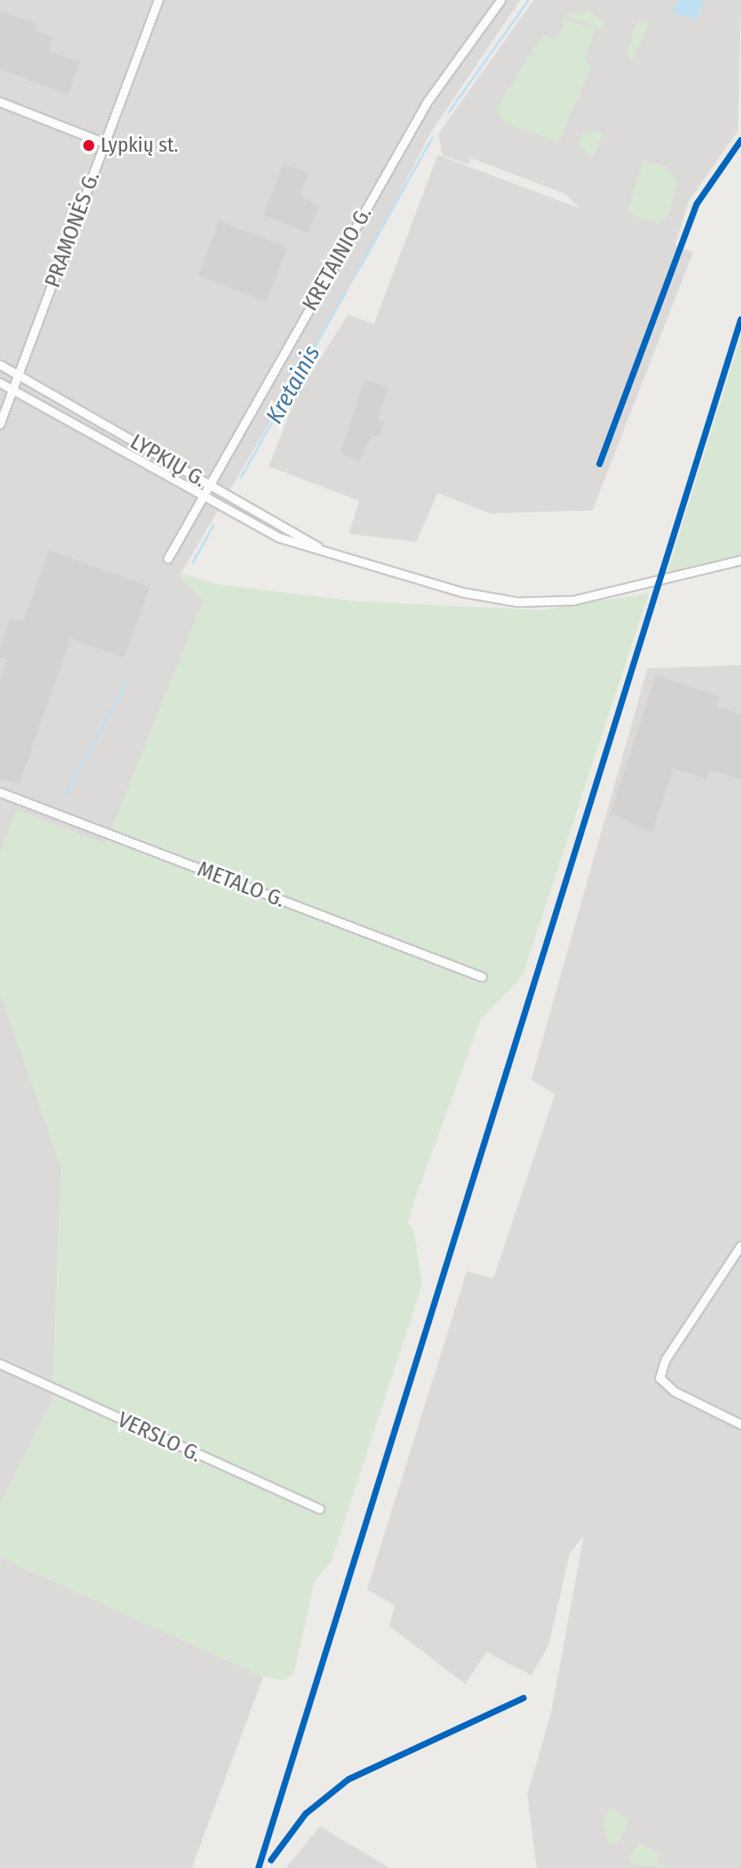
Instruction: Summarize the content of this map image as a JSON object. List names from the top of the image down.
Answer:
{
  "streets": {
    "street": [
      "PRAMONĖS G.",
      "KRETAINIO G.",
      "LYPKIŲ G.",
      "METALO G.",
      "VERSLO G."
    ]
  },
  "crossings": [
    ["PRAMONĖS G.", "LYPKIŲ G."],
    ["KRETAINIO G.", "LYPKIŲ G."]
  ],
  "water": ["Kretainis"],
  "places": ["Lypkių st."]
}
